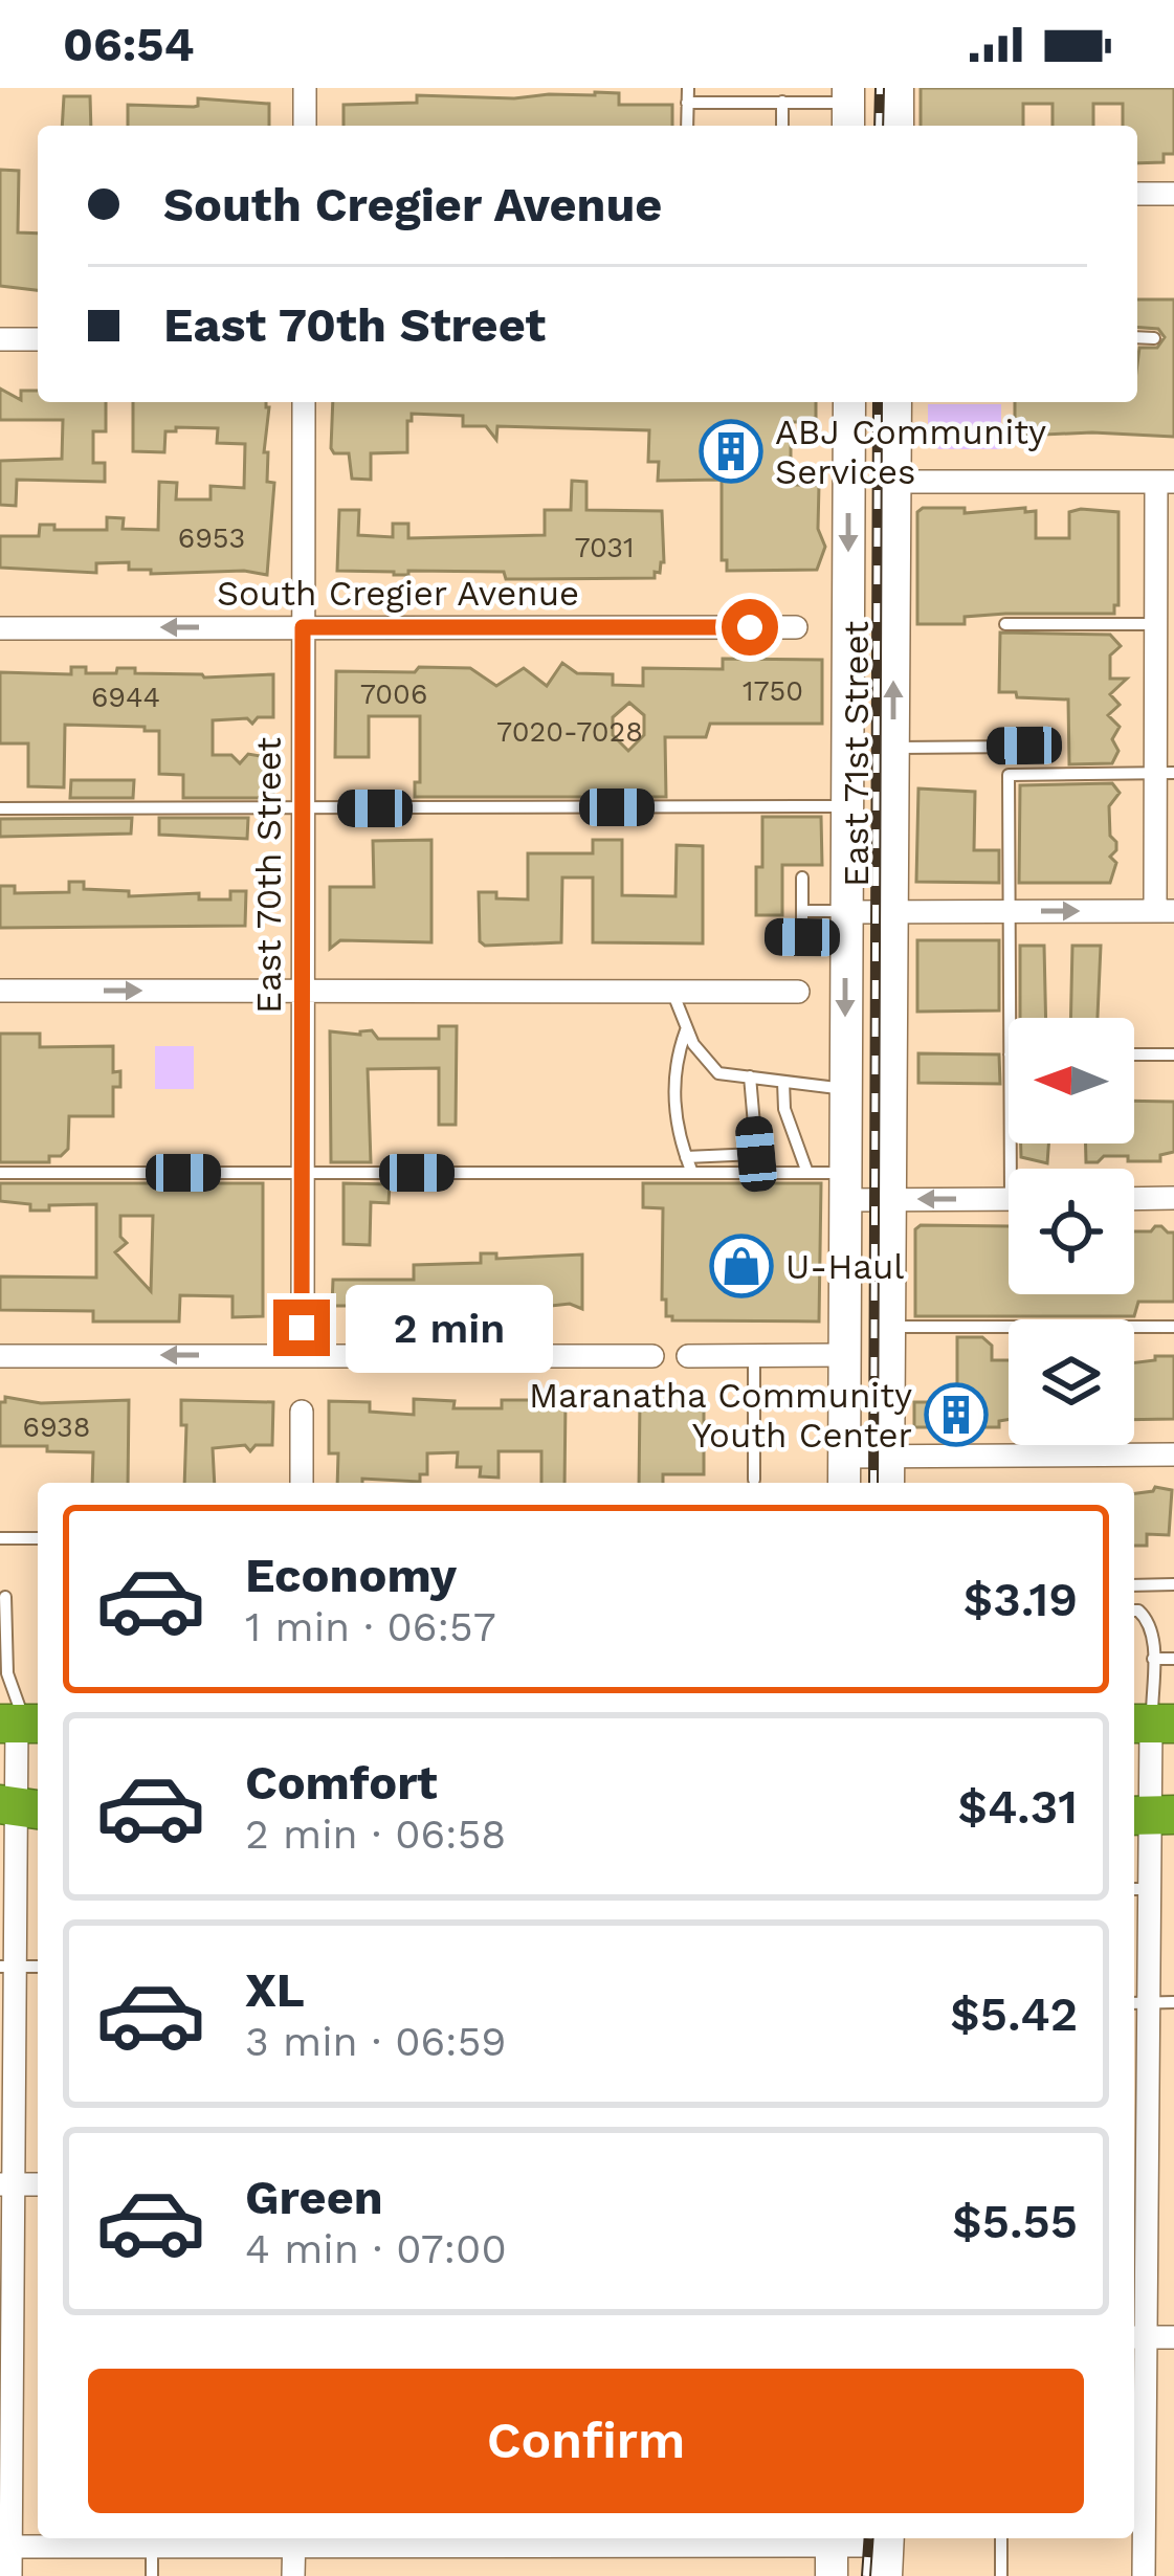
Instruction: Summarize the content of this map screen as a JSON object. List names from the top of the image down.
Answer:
{
  "streets": {
    "main road": ["East 71st Street"],
    "street": ["South Cregier Avenue", "East 70th Street"]
  },
  "crossings": [
    ["South Cregier Avenue", "East 70th Street"]
  ],
  "one_way": ["South Cregier Avenue"],
  "places": {
    "building": ["ABJ Community Services", "Maranatha Community Youth Center"],
    "shop": ["U-Haul"]
  },
  "house_numbers": [
    "6953",
    "7031",
    "1750",
    "7006",
    "6944",
    "7020-7028",
    "6938"
  ],
  "north": "left",
  "page": {
    "status": "06:54",
    "banner": ["South Cregier Avenue", "East 70th Street"],
    "bubble": "2 min",
    "list": [
      {
        "name": "Economy",
        "note": "1 min · 06:57",
        "value": "$3.19"
      },
      {
        "name": "Comfort",
        "note": "2 min · 06:58",
        "value": "$4.31"
      },
      {
        "name": "XL",
        "note": "3 min · 06:59",
        "value": "$5.42"
      },
      {
        "name": "Green",
        "note": "4 min · 07:00",
        "value": "$5.55"
      }
    ],
    "buttons": "Confirm"
  }
}
